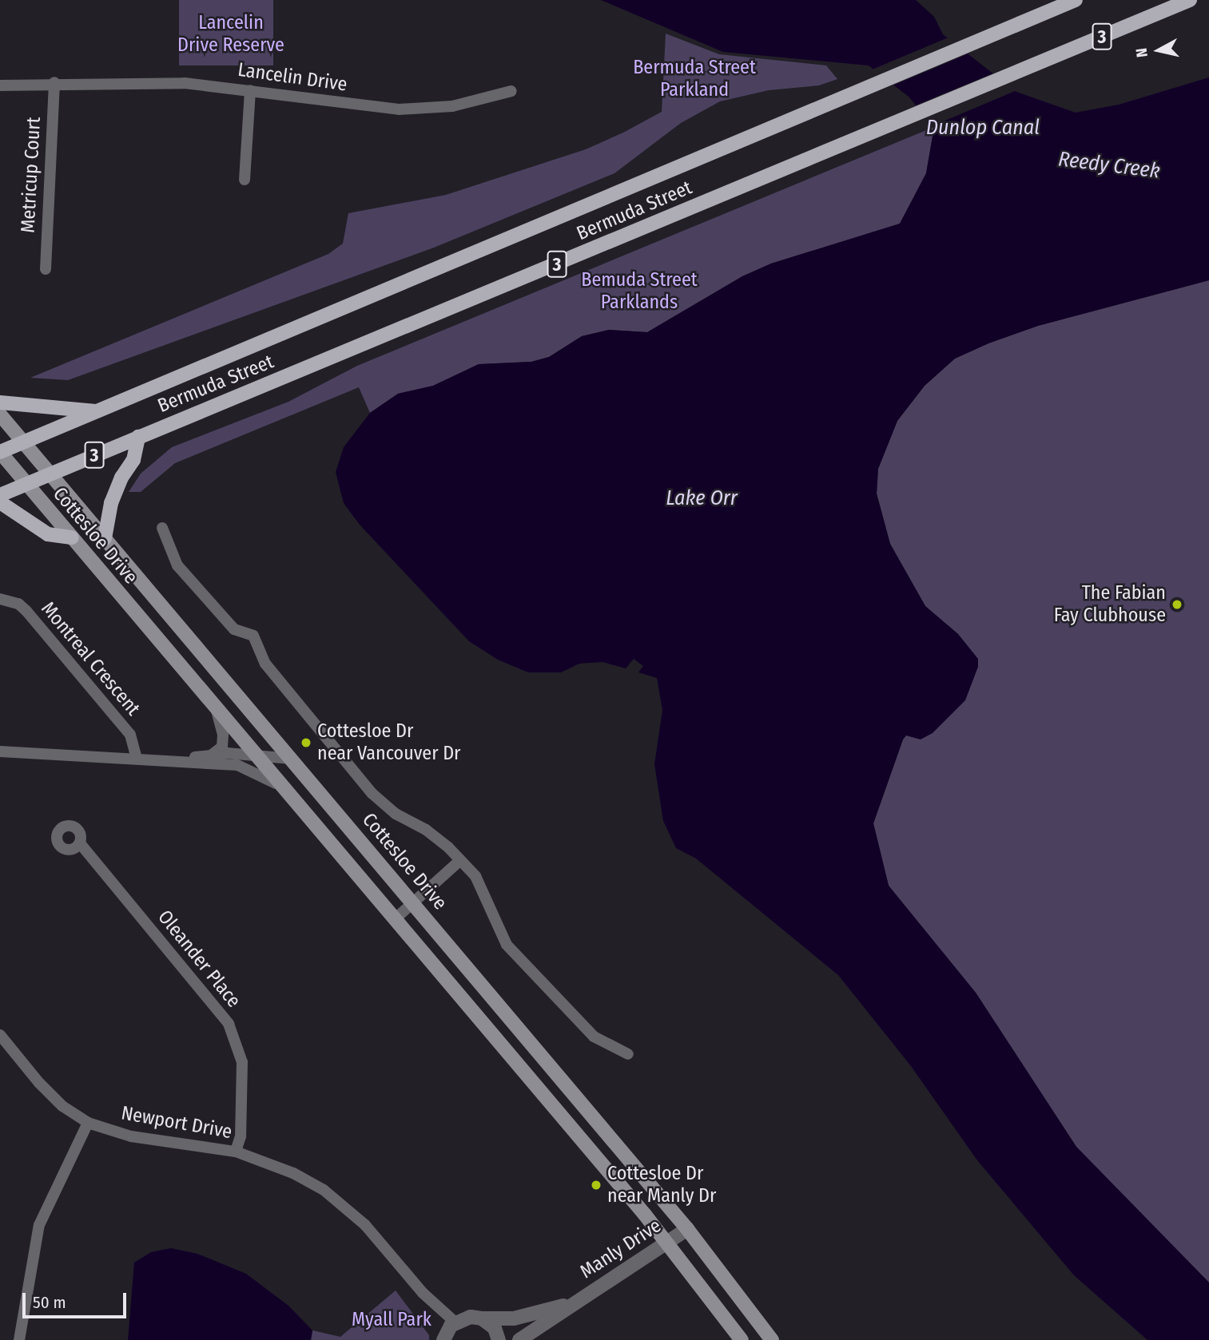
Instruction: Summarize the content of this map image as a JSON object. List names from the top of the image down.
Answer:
{
  "streets": {
    "main road": ["3", "Bermuda Street", "Cottesloe Drive"],
    "street": [
      "Lancelin Drive",
      "Metricup Court",
      "Montreal Crescent",
      "Oleander Place",
      "Newport Drive",
      "Manly Drive"
    ]
  },
  "crossings": [
    ["Lancelin Drive", "Metricup Court"],
    ["Bermuda Street", "Cottesloe Drive"],
    ["Cottesloe Drive", "Manly Drive"],
    ["Oleander Place", "Newport Drive"],
    ["Newport Drive", "Manly Drive"]
  ],
  "water": ["Dunlop Canal", "Reedy Creek", "Lake Orr"],
  "parks": [
    "Lancelin Drive Reserve",
    "Bermuda Street Parkland",
    "Bemuda Street Parklands",
    "Myall Park"
  ],
  "places": ["The Fabian Fay Clubhouse", "Cottesloe Dr near Vancouver Dr", "Cottesloe Dr near Manly Dr"],
  "scale_bar": "50 m",
  "north": "left"
}
